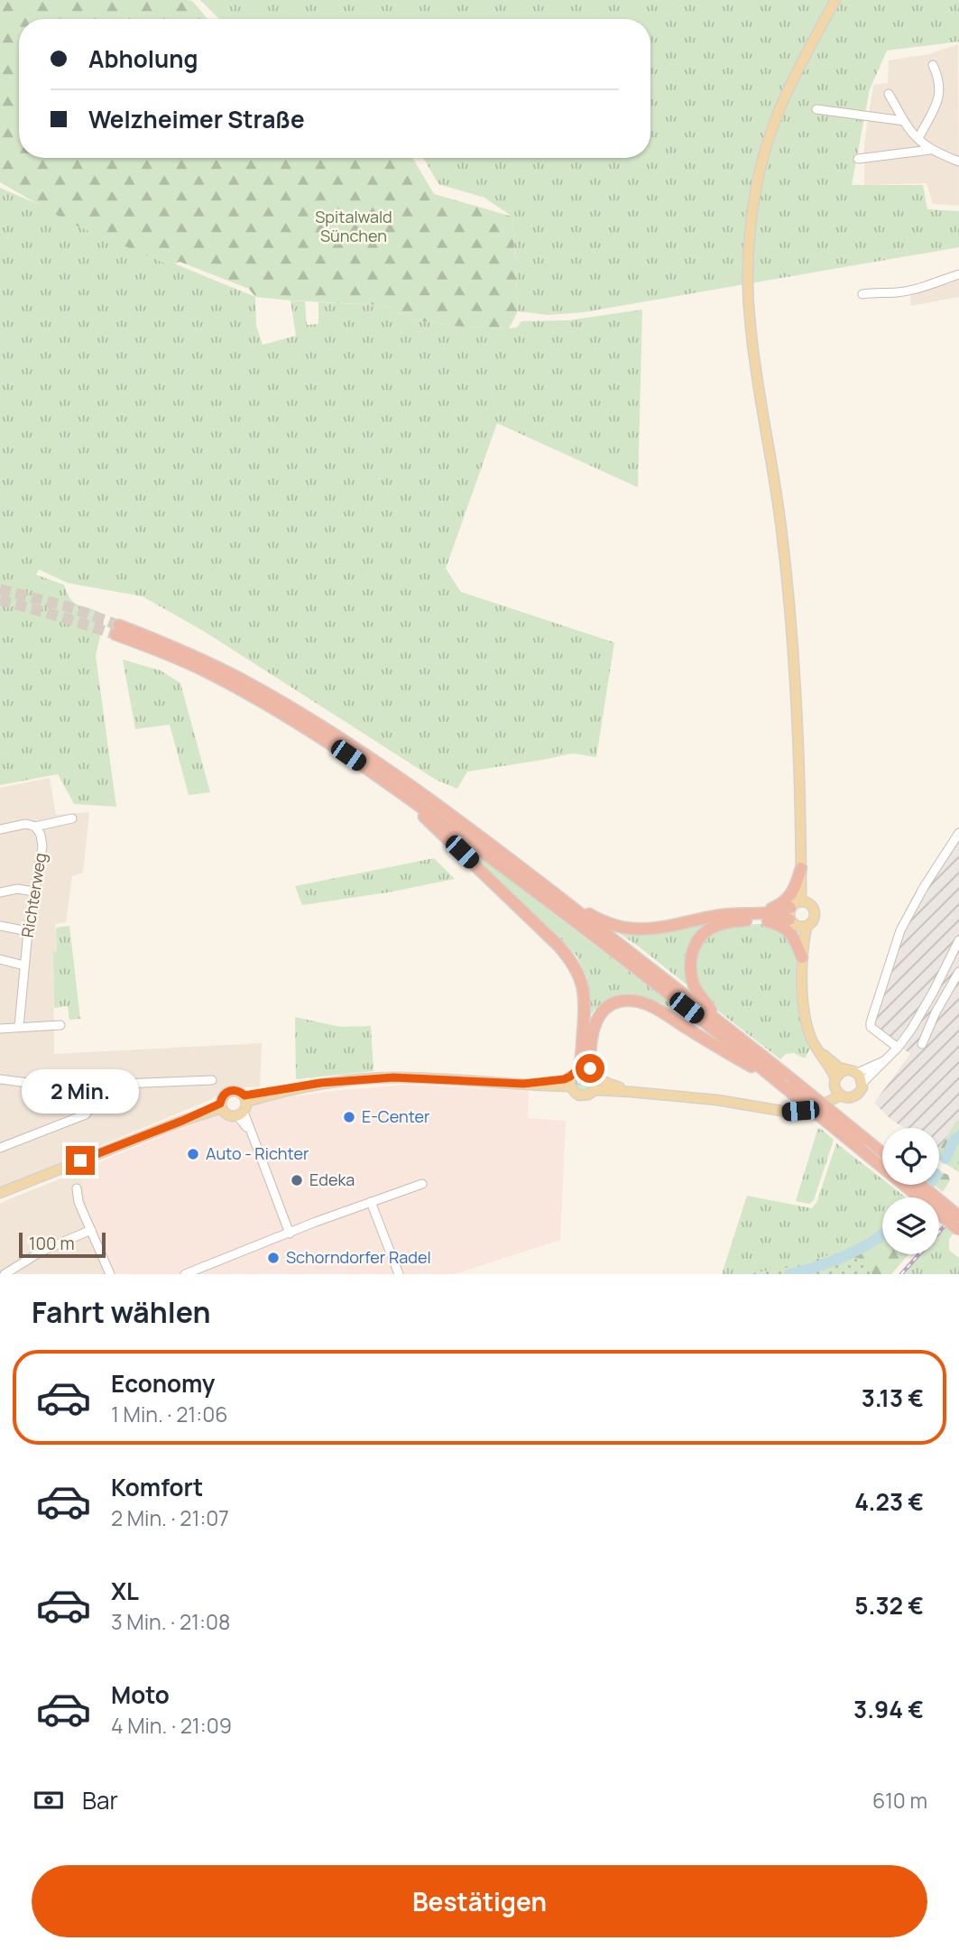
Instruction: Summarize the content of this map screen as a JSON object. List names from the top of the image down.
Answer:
{
  "streets": {
    "street": ["Richterweg"]
  },
  "parks": ["Spitalwald Sünchen"],
  "places": [
    "E-Center",
    "Auto - Richter",
    "Edeka",
    "Schorndorfer Radel"
  ],
  "scale_bar": "100 m",
  "page": {
    "banner": ["Abholung", "Welzheimer Straße"],
    "bubble": "2 Min.",
    "scale": "100 m",
    "heading": "Fahrt wählen",
    "list": [
      {
        "name": "Economy",
        "note": "1 Min. · 21:06",
        "value": "3.13 €"
      },
      {
        "name": "Komfort",
        "note": "2 Min. · 21:07",
        "value": "4.23 €"
      },
      {
        "name": "XL",
        "note": "3 Min. · 21:08",
        "value": "5.32 €"
      },
      {
        "name": "Moto",
        "note": "4 Min. · 21:09",
        "value": "3.94 €"
      }
    ],
    "pay": ["Bar", "610 m"],
    "buttons": "Bestätigen"
  }
}
